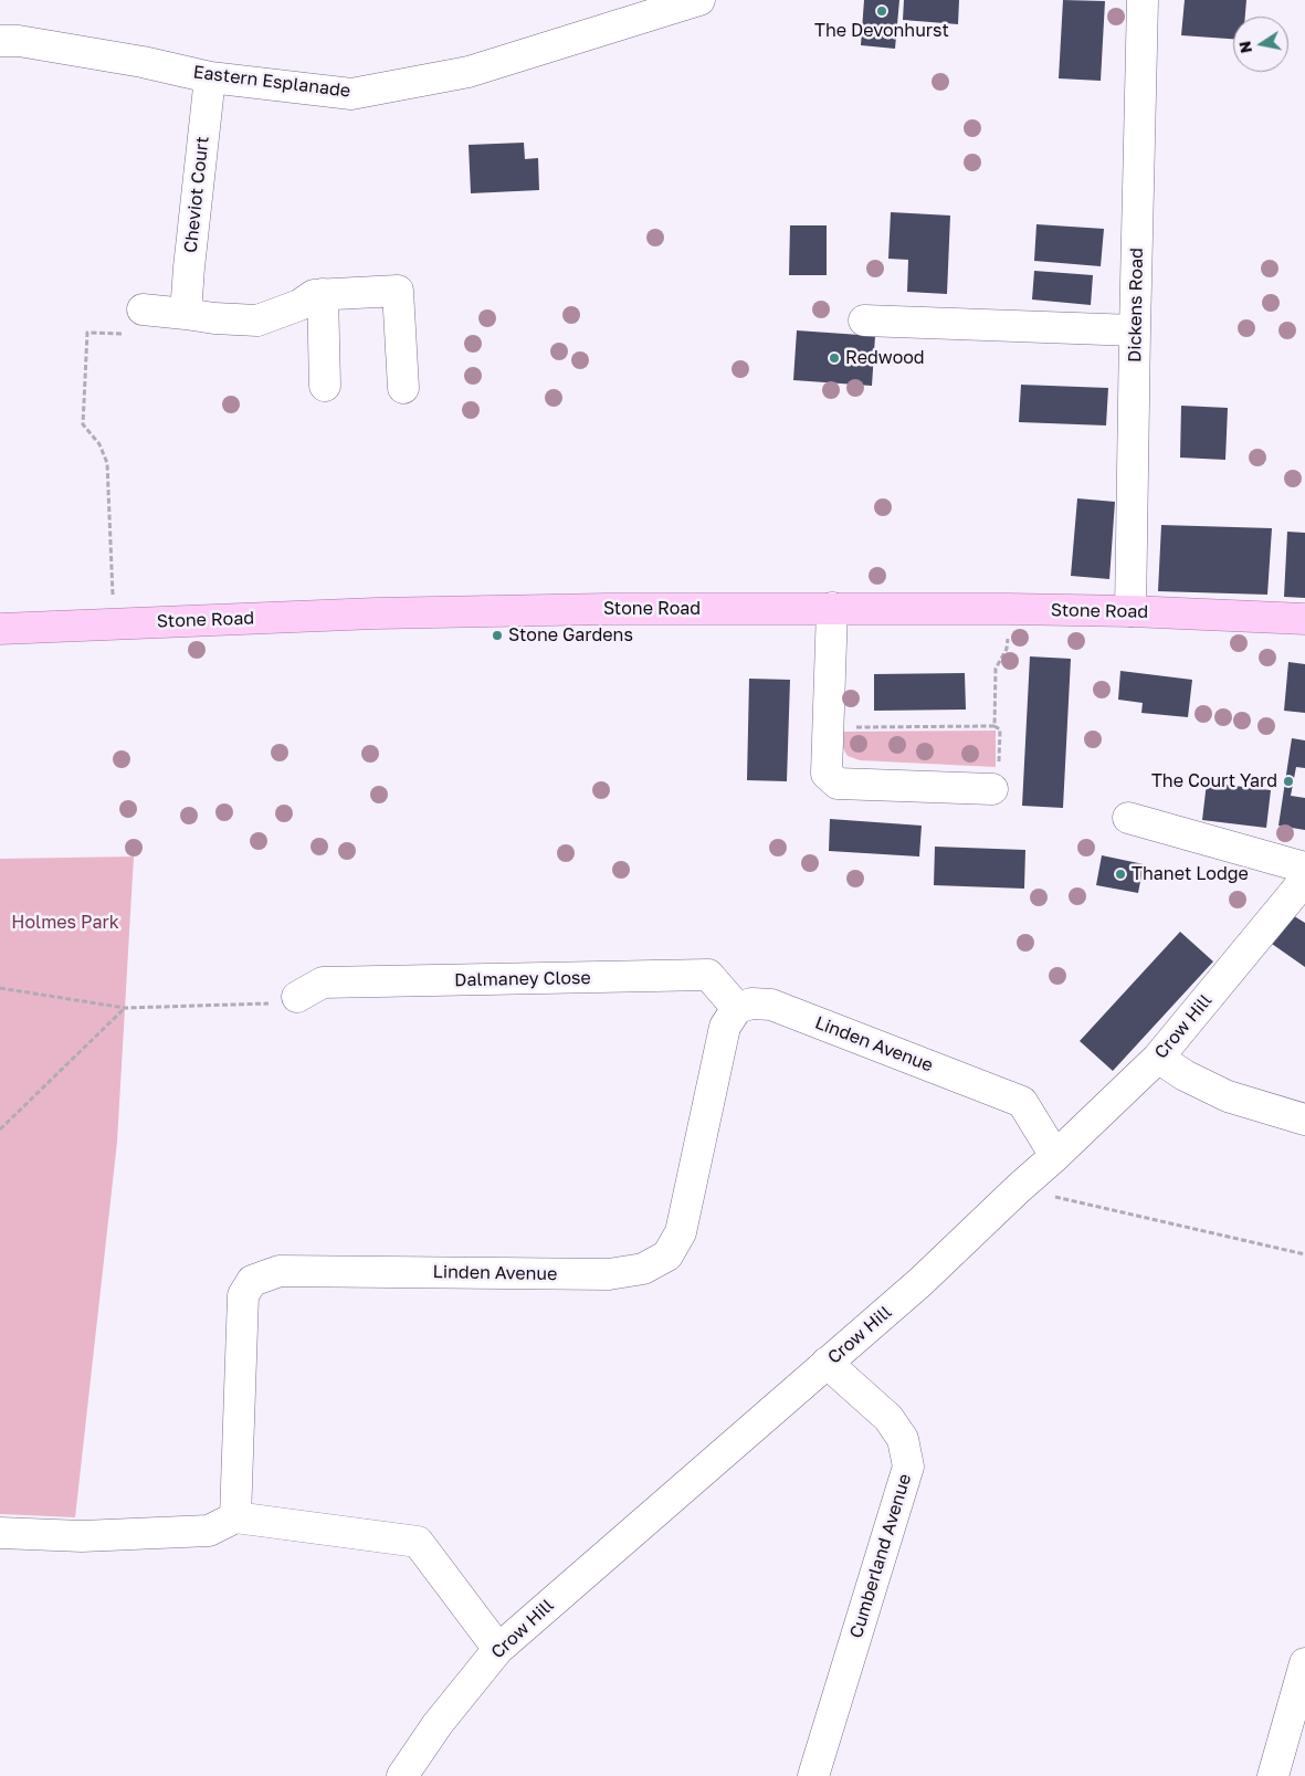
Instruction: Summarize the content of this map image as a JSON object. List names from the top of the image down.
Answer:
{
  "streets": {
    "main road": ["Stone Road"],
    "street": [
      "Eastern Esplanade",
      "Cheviot Court",
      "Dickens Road",
      "Dalmaney Close",
      "Crow Hill",
      "Linden Avenue",
      "Cumberland Avenue"
    ]
  },
  "crossings": [
    ["Eastern Esplanade", "Cheviot Court"],
    ["Dickens Road", "Stone Road"],
    ["Dalmaney Close", "Linden Avenue"],
    ["Crow Hill", "Linden Avenue"],
    ["Crow Hill", "Cumberland Avenue"]
  ],
  "parks": ["Holmes Park"],
  "places": [
    "The Devonhurst",
    "Redwood",
    "Stone Gardens",
    "The Court Yard",
    "Thanet Lodge"
  ],
  "north": "left"
}
